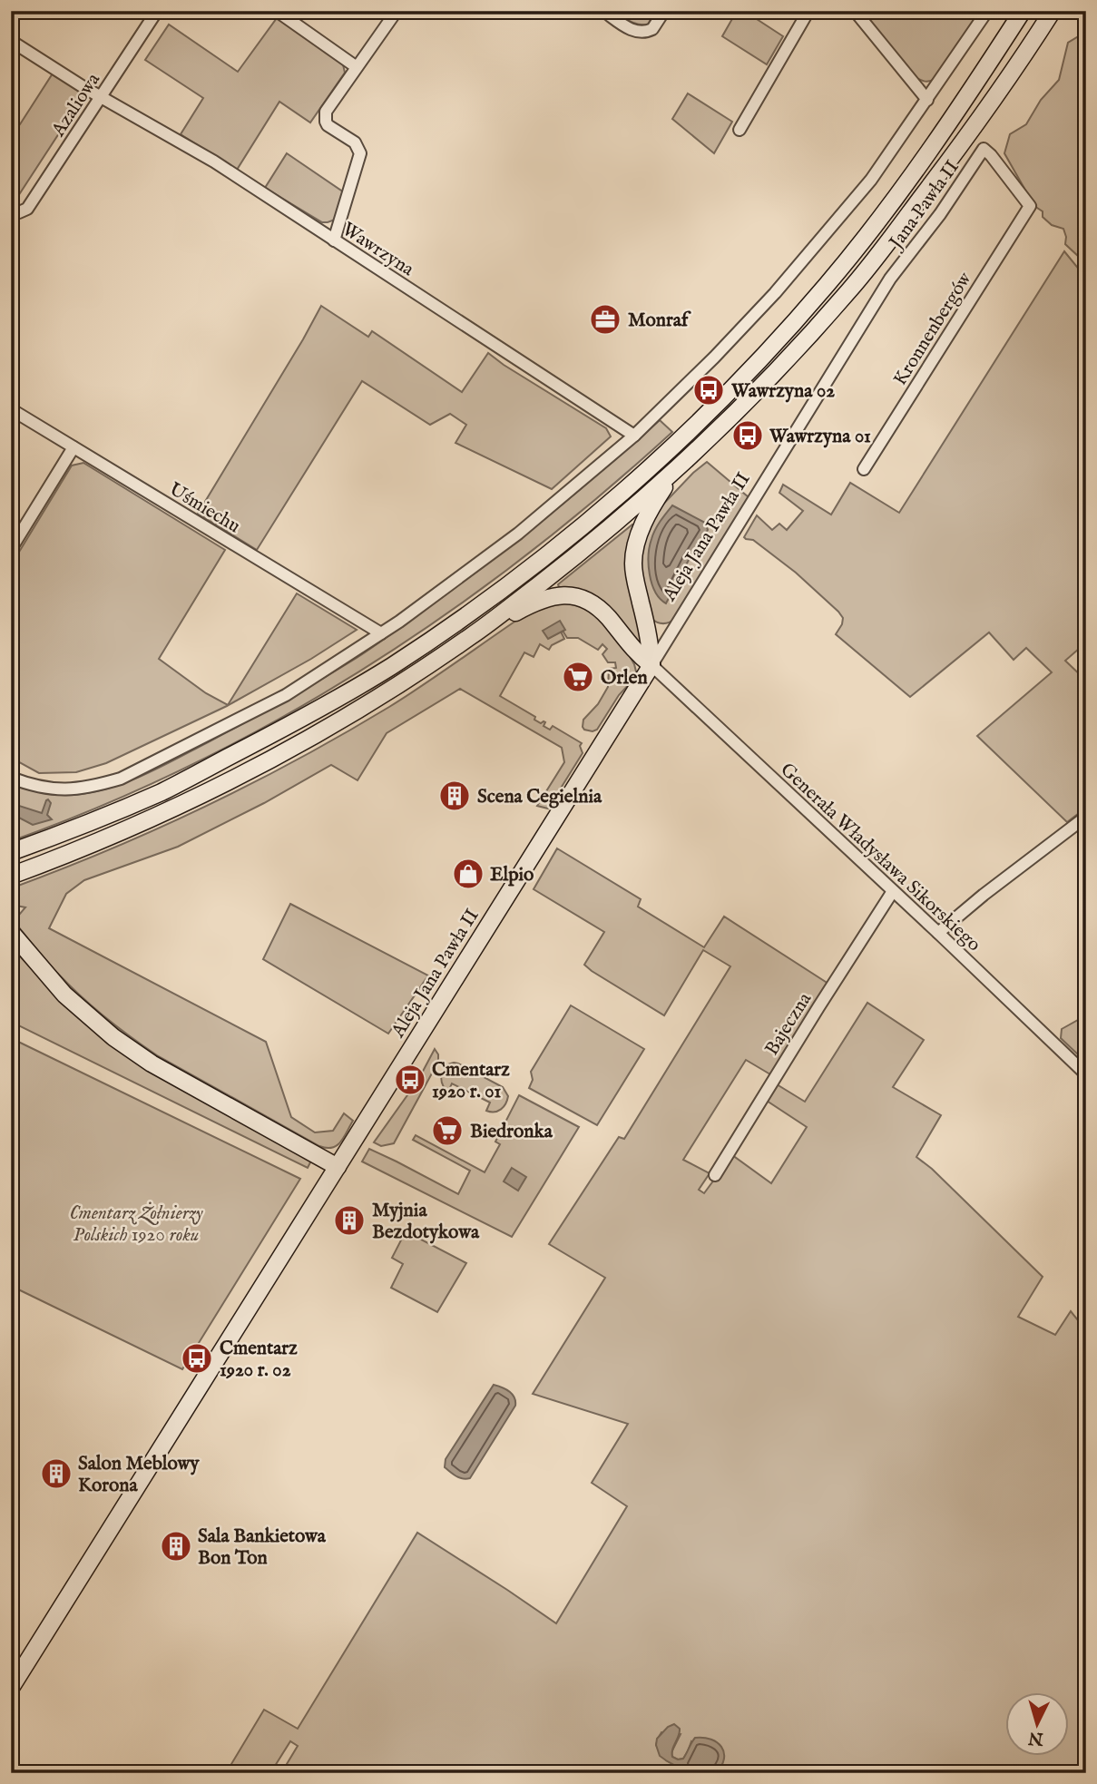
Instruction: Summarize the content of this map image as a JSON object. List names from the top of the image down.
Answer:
{
  "streets": {
    "main road": ["Aleja Jana Pawła II"],
    "street": [
      "Azaliowa",
      "Jana Pawła II",
      "Wawrzyna",
      "Kronnenbergów",
      "Uśmiechu",
      "Generała Władysława Sikorskiego",
      "Bajeczna"
    ]
  },
  "crossings": [
    ["Azaliowa", "Wawrzyna"],
    ["Jana Pawła II", "Kronnenbergów"],
    ["Jana Pawła II", "Aleja Jana Pawła II"],
    ["Aleja Jana Pawła II", "Generała Władysława Sikorskiego"],
    ["Generała Władysława Sikorskiego", "Bajeczna"]
  ],
  "parks": ["Cmentarz Żołnierzy Polskich 1920 roku"],
  "places": {
    "office": ["Monraf"],
    "bus stop": [
      "Wawrzyna 02",
      "Wawrzyna 01",
      "Cmentarz 1920 r. 01",
      "Cmentarz 1920 r. 02"
    ],
    "supermarket": ["Orlen", "Biedronka"],
    "building": [
      "Scena Cegielnia",
      "Myjnia Bezdotykowa",
      "Salon Meblowy Korona",
      "Sala Bankietowa Bon Ton"
    ],
    "shop": ["Elpio"]
  },
  "north": "bottom"
}
